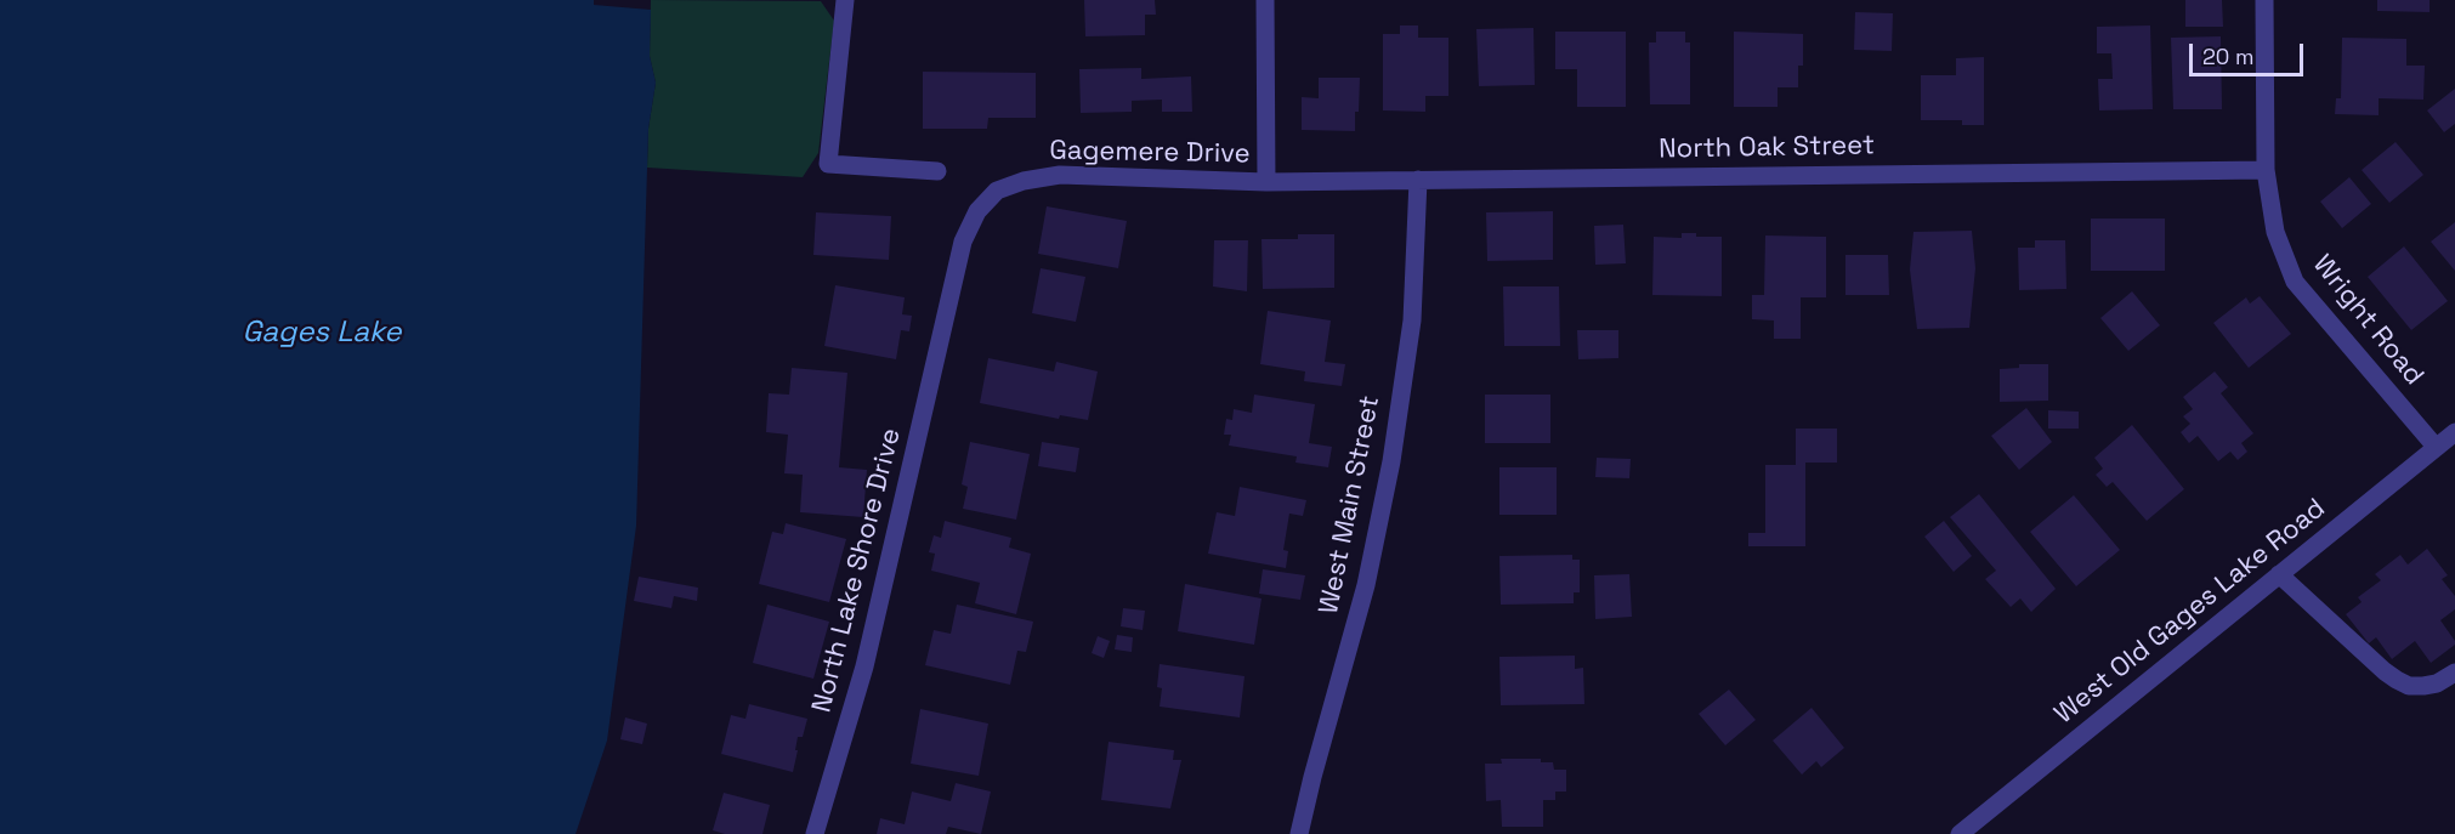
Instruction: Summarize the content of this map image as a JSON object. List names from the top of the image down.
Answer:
{
  "streets": {
    "street": [
      "North Oak Street",
      "Gagemere Drive",
      "Wright Road",
      "West Main Street",
      "North Lake Shore Drive",
      "West Old Gages Lake Road"
    ]
  },
  "crossings": [
    ["North Oak Street", "Gagemere Drive"],
    ["North Oak Street", "Wright Road"],
    ["North Oak Street", "West Main Street"],
    ["Gagemere Drive", "North Lake Shore Drive"],
    ["Wright Road", "West Old Gages Lake Road"]
  ],
  "water": ["Gages Lake"],
  "scale_bar": "20 m"
}
